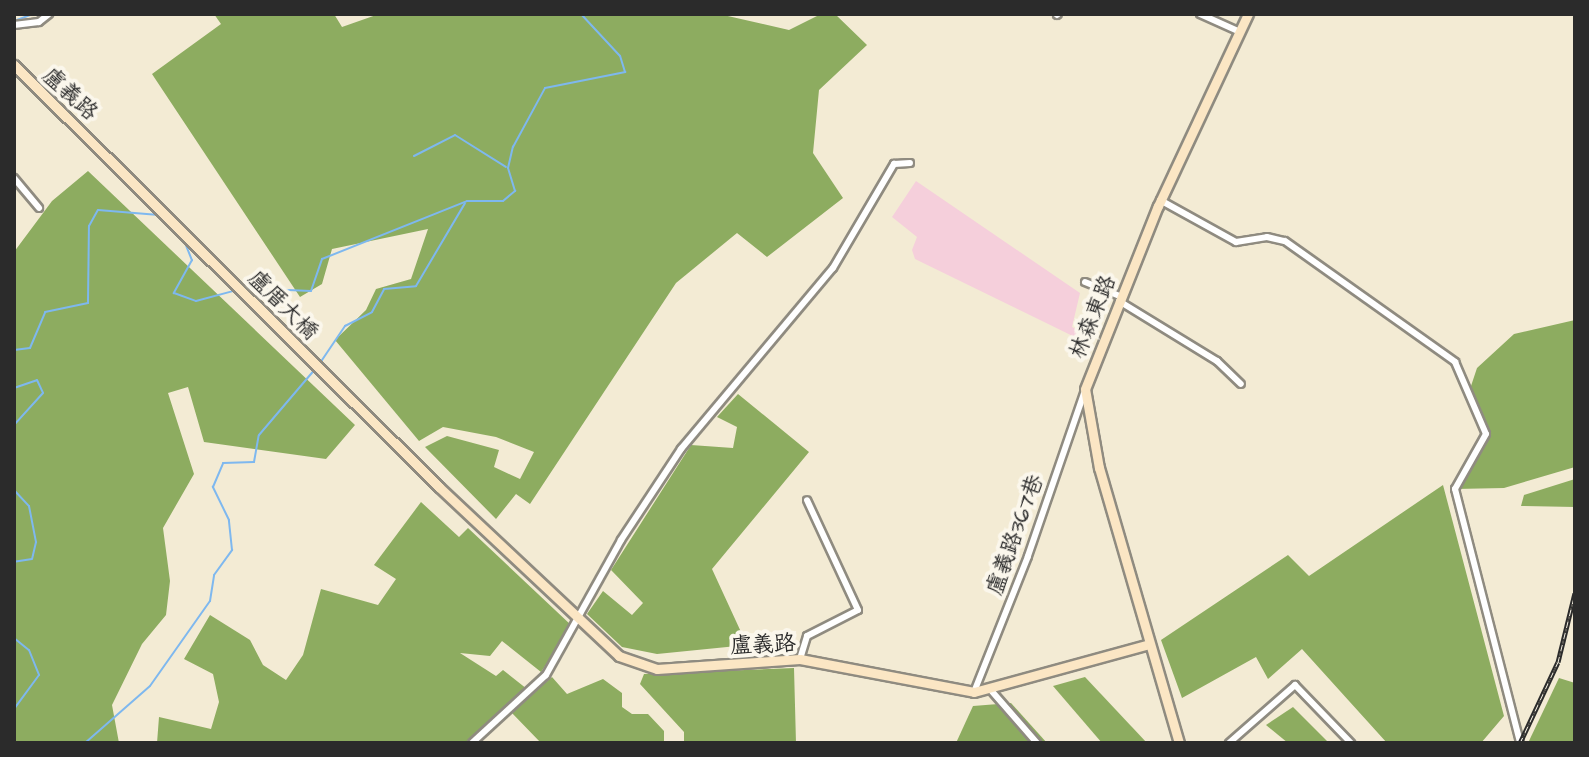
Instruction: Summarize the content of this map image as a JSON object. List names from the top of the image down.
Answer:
{
  "streets": {
    "street": [
      "盧義路",
      "盧厝大橋",
      "林森東路",
      "盧義路367巷"
    ]
  },
  "crossings": [
    ["盧義路", "盧厝大橋"],
    ["盧義路", "林森東路"],
    ["盧義路", "盧義路367巷"],
    ["林森東路", "盧義路367巷"]
  ]
}
